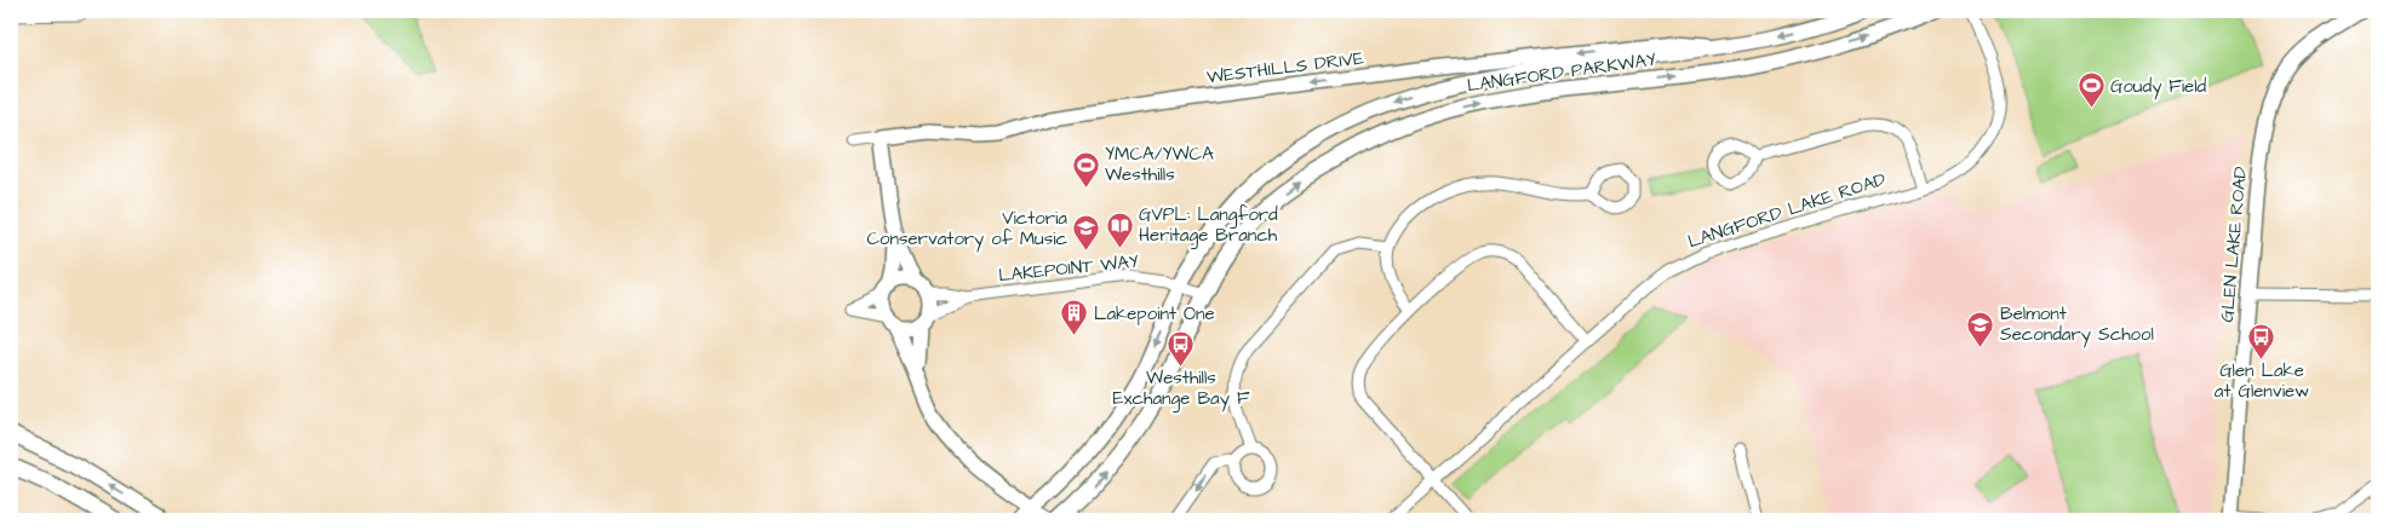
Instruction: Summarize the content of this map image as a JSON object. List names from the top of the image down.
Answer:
{
  "streets": {
    "main road": ["LANGFORD PARKWAY"],
    "street": [
      "WESTHILLS DRIVE",
      "LANGFORD LAKE ROAD",
      "GLEN LAKE ROAD",
      "LAKEPOINT WAY"
    ]
  },
  "crossings": [
    ["WESTHILLS DRIVE", "LANGFORD PARKWAY"],
    ["LANGFORD PARKWAY", "LAKEPOINT WAY"]
  ],
  "one_way": ["WESTHILLS DRIVE"],
  "places": {
    "sports": ["Goudy Field", "YMCA/YWCA Westhills"],
    "library": ["GVPL: Langford Heritage Branch"],
    "school or university": ["Victoria Conservatory of Music", "Belmont Secondary School"],
    "building": ["Lakepoint One"],
    "bus stop": ["Glen Lake at Glenview", "Westhills Exchange Bay F"]
  }
}
